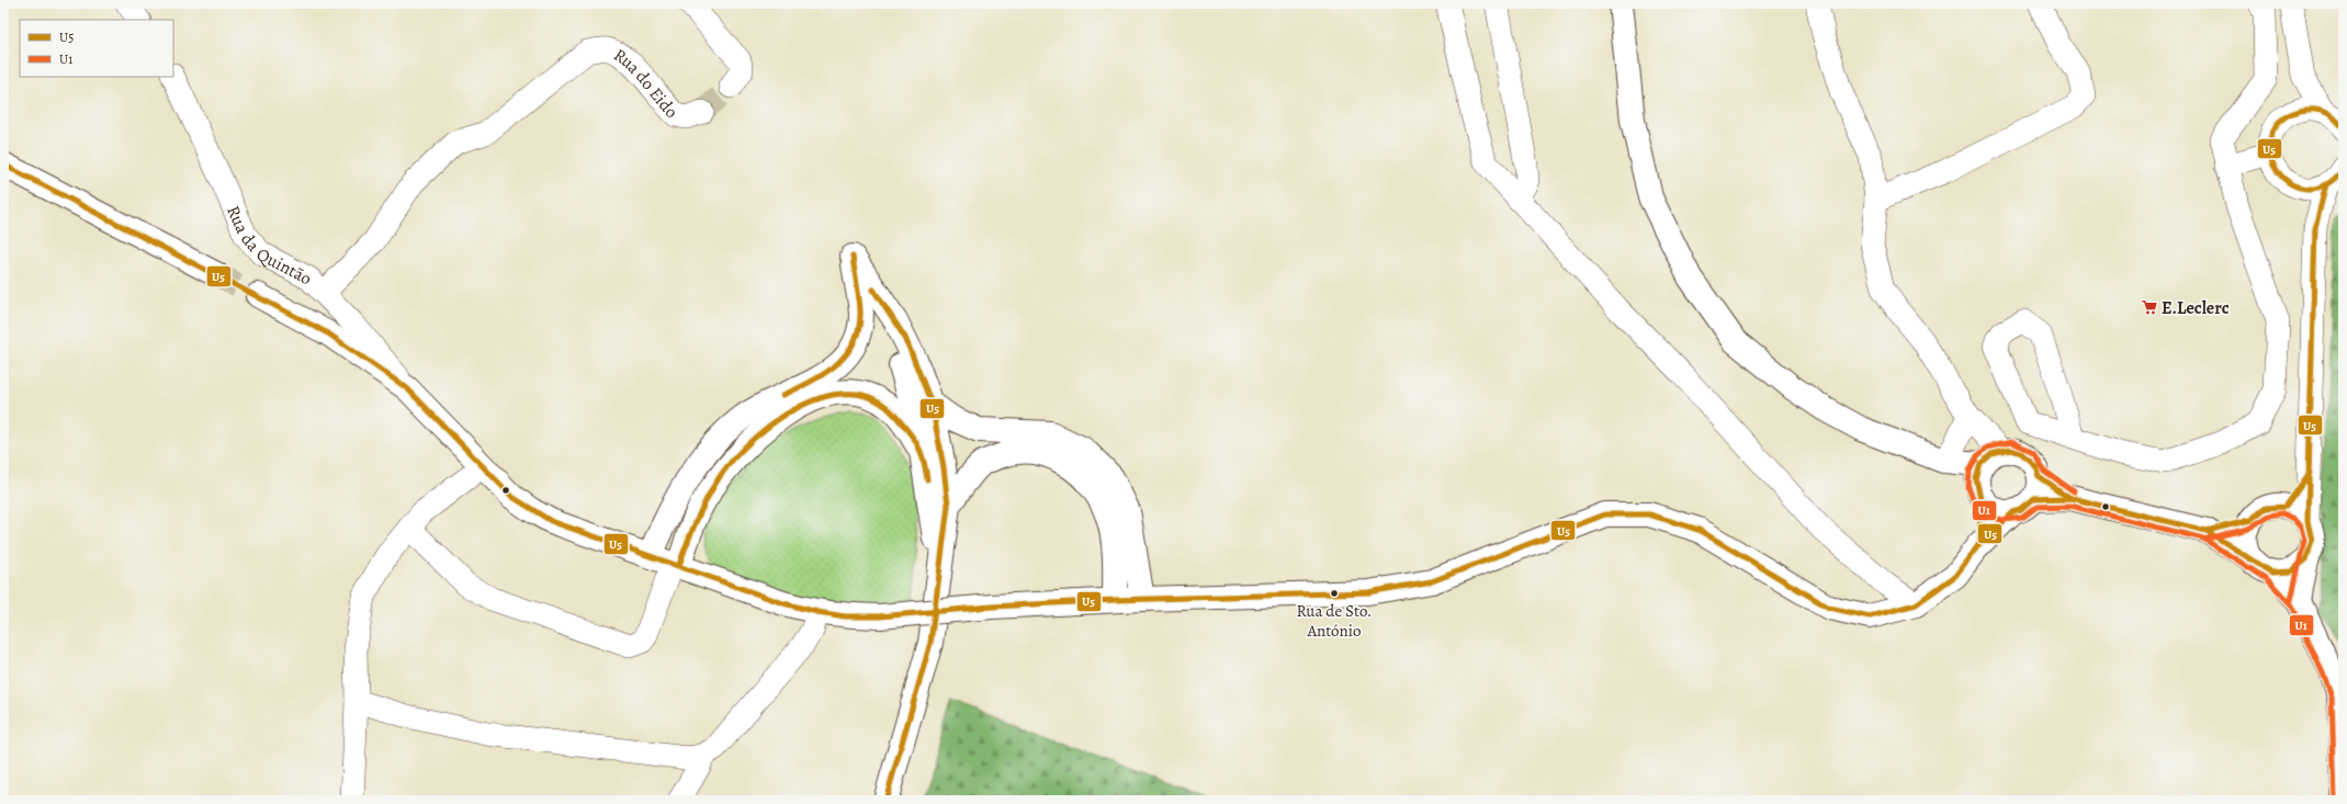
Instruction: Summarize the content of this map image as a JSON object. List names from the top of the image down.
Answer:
{
  "streets": {
    "street": ["Rua do Eido", "Rua da Quintão"]
  },
  "crossings": [
    ["Rua do Eido", "Rua da Quintão"]
  ],
  "places": {
    "supermarket": ["E.Leclerc"],
    "other": ["Rua de Sto. António"]
  },
  "lines": ["transit line U5", "transit line U1"],
  "legend": ["U5", "U1"]
}
